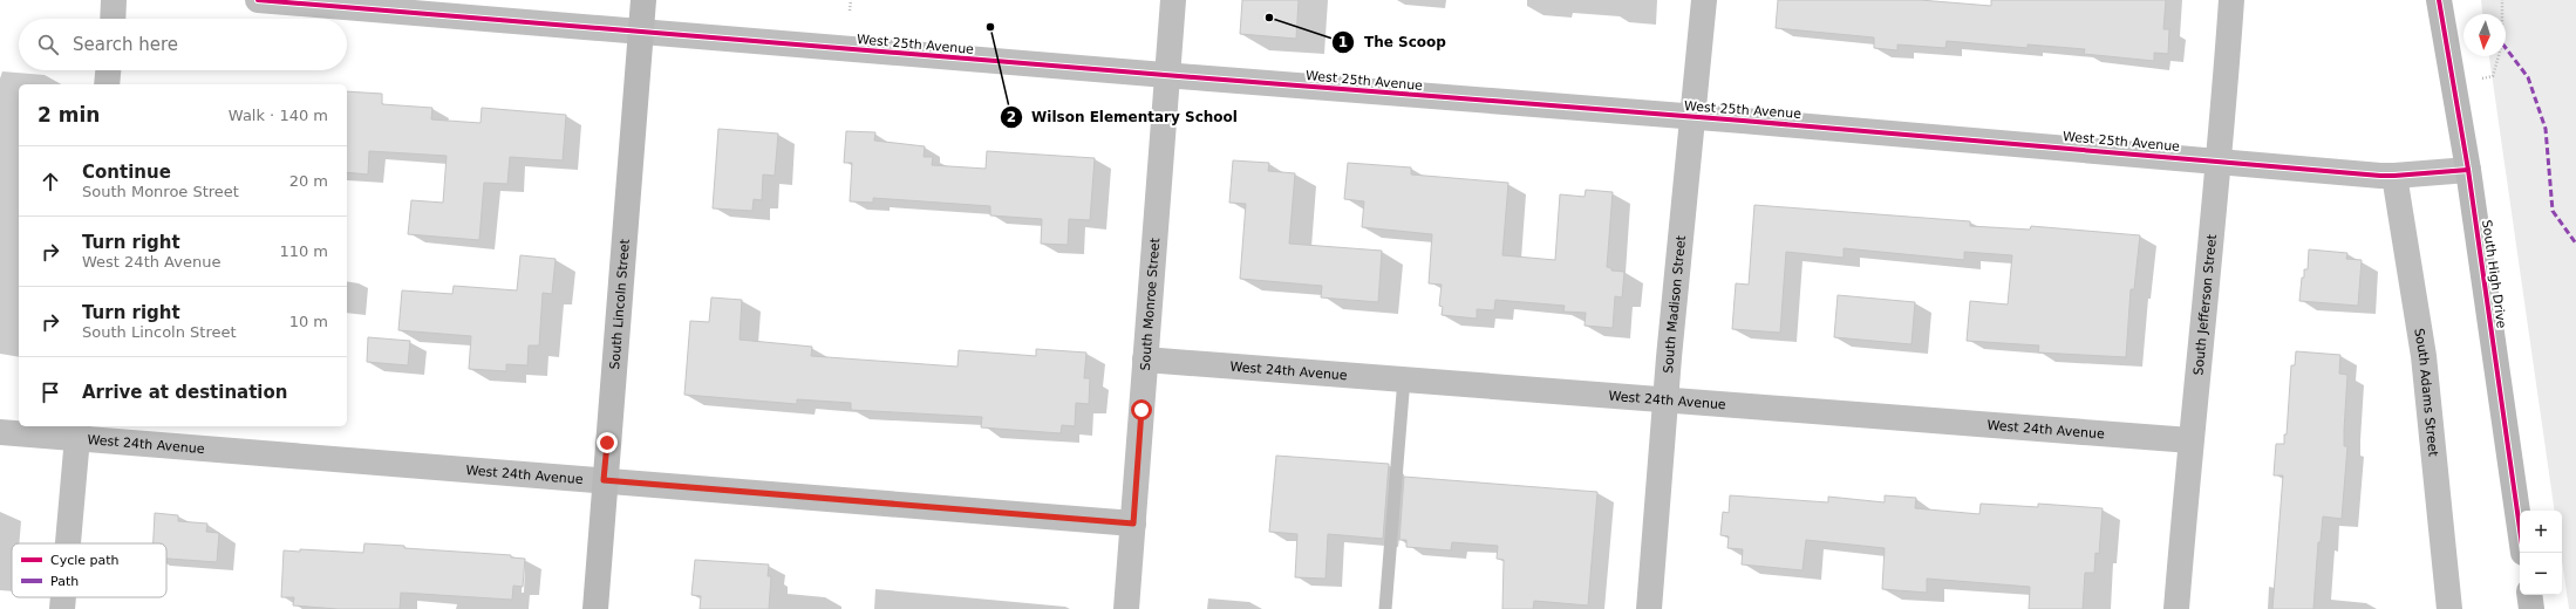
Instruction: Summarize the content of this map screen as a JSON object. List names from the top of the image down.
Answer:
{
  "streets": {
    "street": [
      "West 25th Avenue",
      "South High Drive",
      "South Lincoln Street",
      "South Monroe Street",
      "South Madison Street",
      "South Jefferson Street",
      "West 24th Avenue",
      "South Adams Street"
    ]
  },
  "crossings": [
    ["West 25th Avenue", "South High Drive"],
    ["West 25th Avenue", "South Lincoln Street"],
    ["West 25th Avenue", "South Monroe Street"],
    ["West 25th Avenue", "South Madison Street"],
    ["West 25th Avenue", "South Jefferson Street"],
    ["West 25th Avenue", "South Adams Street"],
    ["South Lincoln Street", "West 24th Avenue"],
    ["South Monroe Street", "West 24th Avenue"],
    ["South Madison Street", "West 24th Avenue"],
    ["South Jefferson Street", "West 24th Avenue"]
  ],
  "places": ["The Scoop", "Wilson Elementary School"],
  "legend": ["Cycle path", "Path"],
  "north": "bottom",
  "page": {
    "search": "Search here",
    "heading": ["2 min", "Walk · 140 m"],
    "list": [
      ["Continue", "South Monroe Street", "20 m"],
      ["Turn right", "West 24th Avenue", "110 m"],
      ["Turn right", "South Lincoln Street", "10 m"],
      "Arrive at destination"
    ],
    "map_buttons": ["+", "−"]
  }
}
